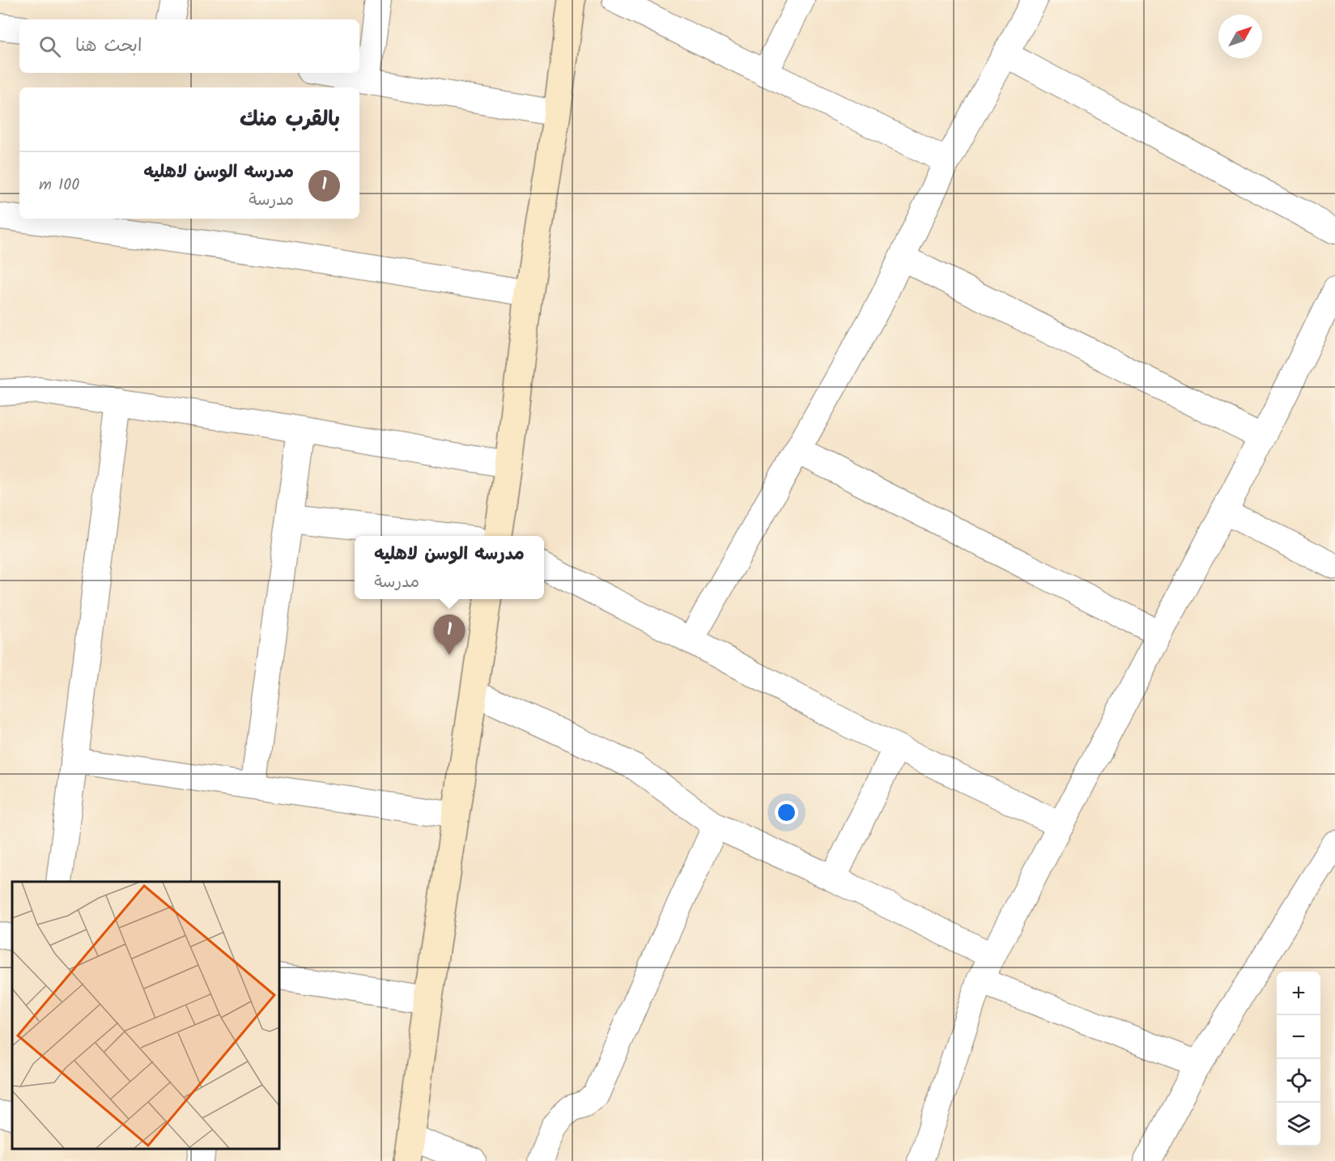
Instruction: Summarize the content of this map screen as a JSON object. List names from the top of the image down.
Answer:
{
  "north": "top right",
  "page": {
    "search": "ابحث هنا",
    "heading": "بالقرب منك",
    "list": [
      {
        "mark": "1",
        "name": "مدرسه الوسن لاهليه",
        "note": "مدرسة",
        "value": "100 m"
      }
    ],
    "popup": ["مدرسه الوسن لاهليه", "مدرسة"],
    "pins": "1",
    "map_buttons": ["+", "−"]
  }
}
